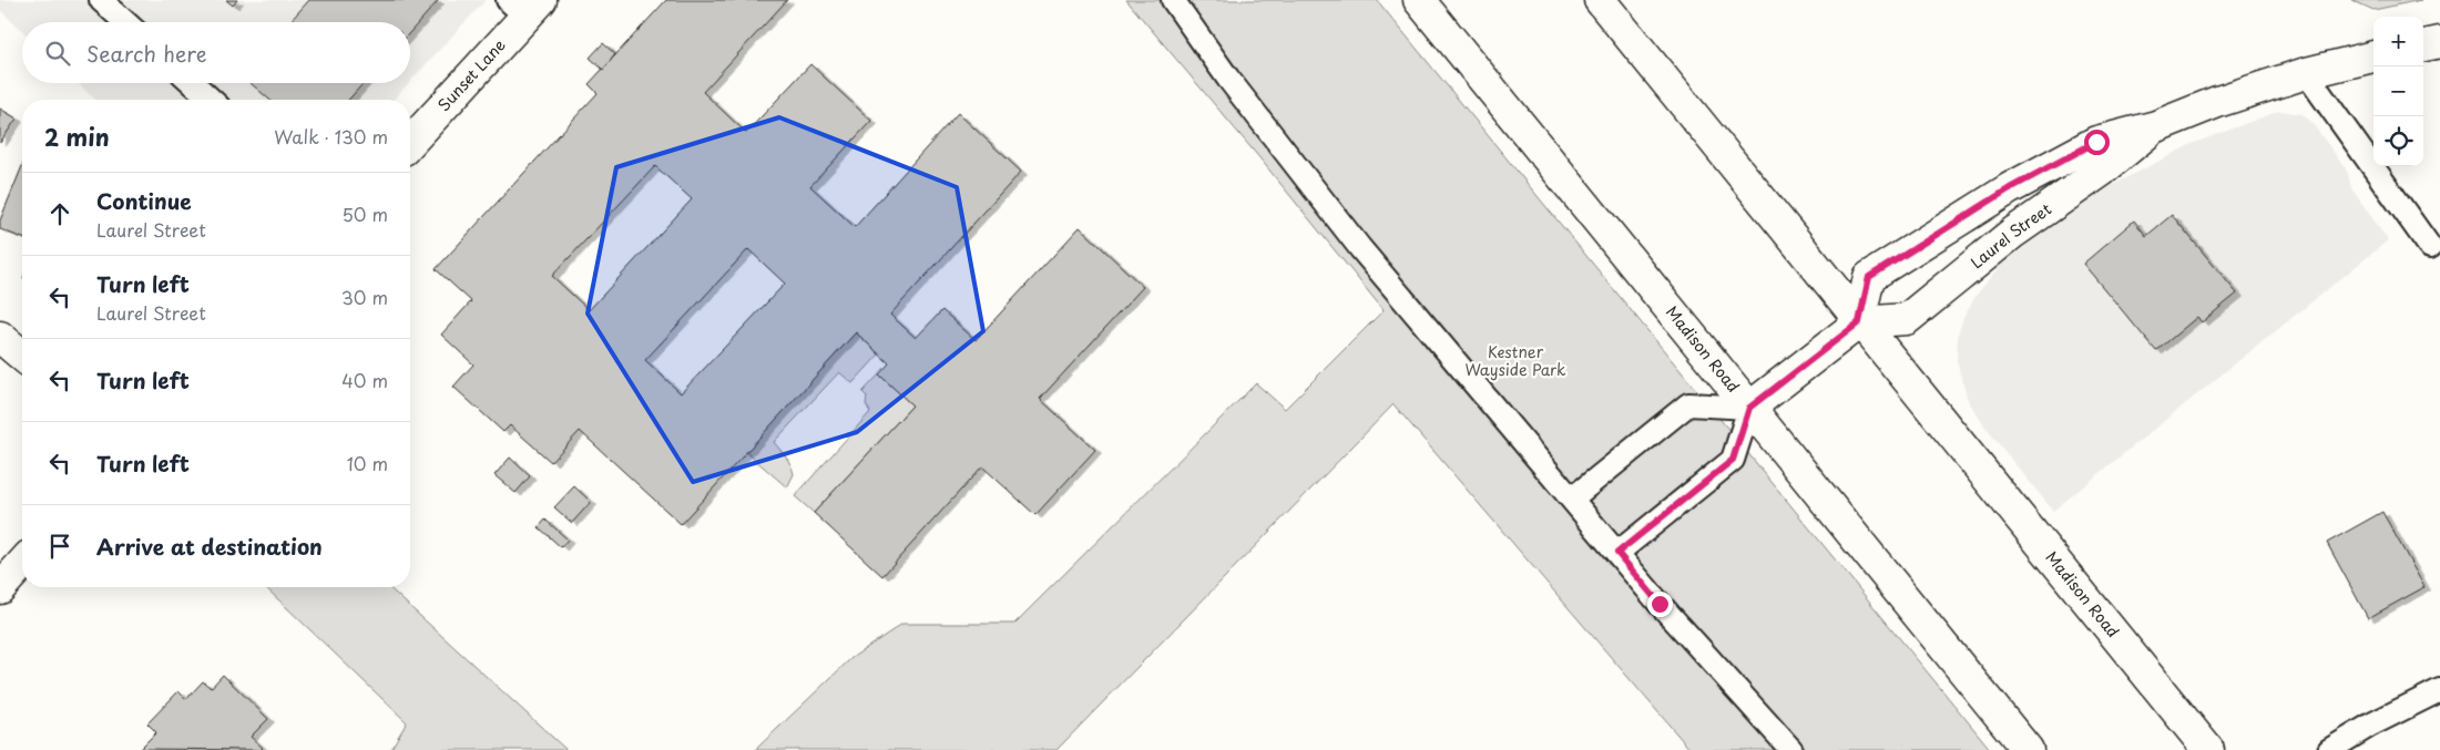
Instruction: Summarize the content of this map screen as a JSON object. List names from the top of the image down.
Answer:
{
  "streets": {
    "main road": ["Sunset Lane", "Laurel Street", "Madison Road"]
  },
  "crossings": [
    ["Laurel Street", "Madison Road"]
  ],
  "parks": ["Kestner Wayside Park"],
  "page": {
    "map_buttons": ["+", "−"],
    "search": "Search here",
    "heading": ["2 min", "Walk · 130 m"],
    "list": [
      ["Continue", "Laurel Street", "50 m"],
      ["Turn left", "Laurel Street", "30 m"],
      ["Turn left", "40 m"],
      ["Turn left", "10 m"],
      "Arrive at destination"
    ]
  }
}
